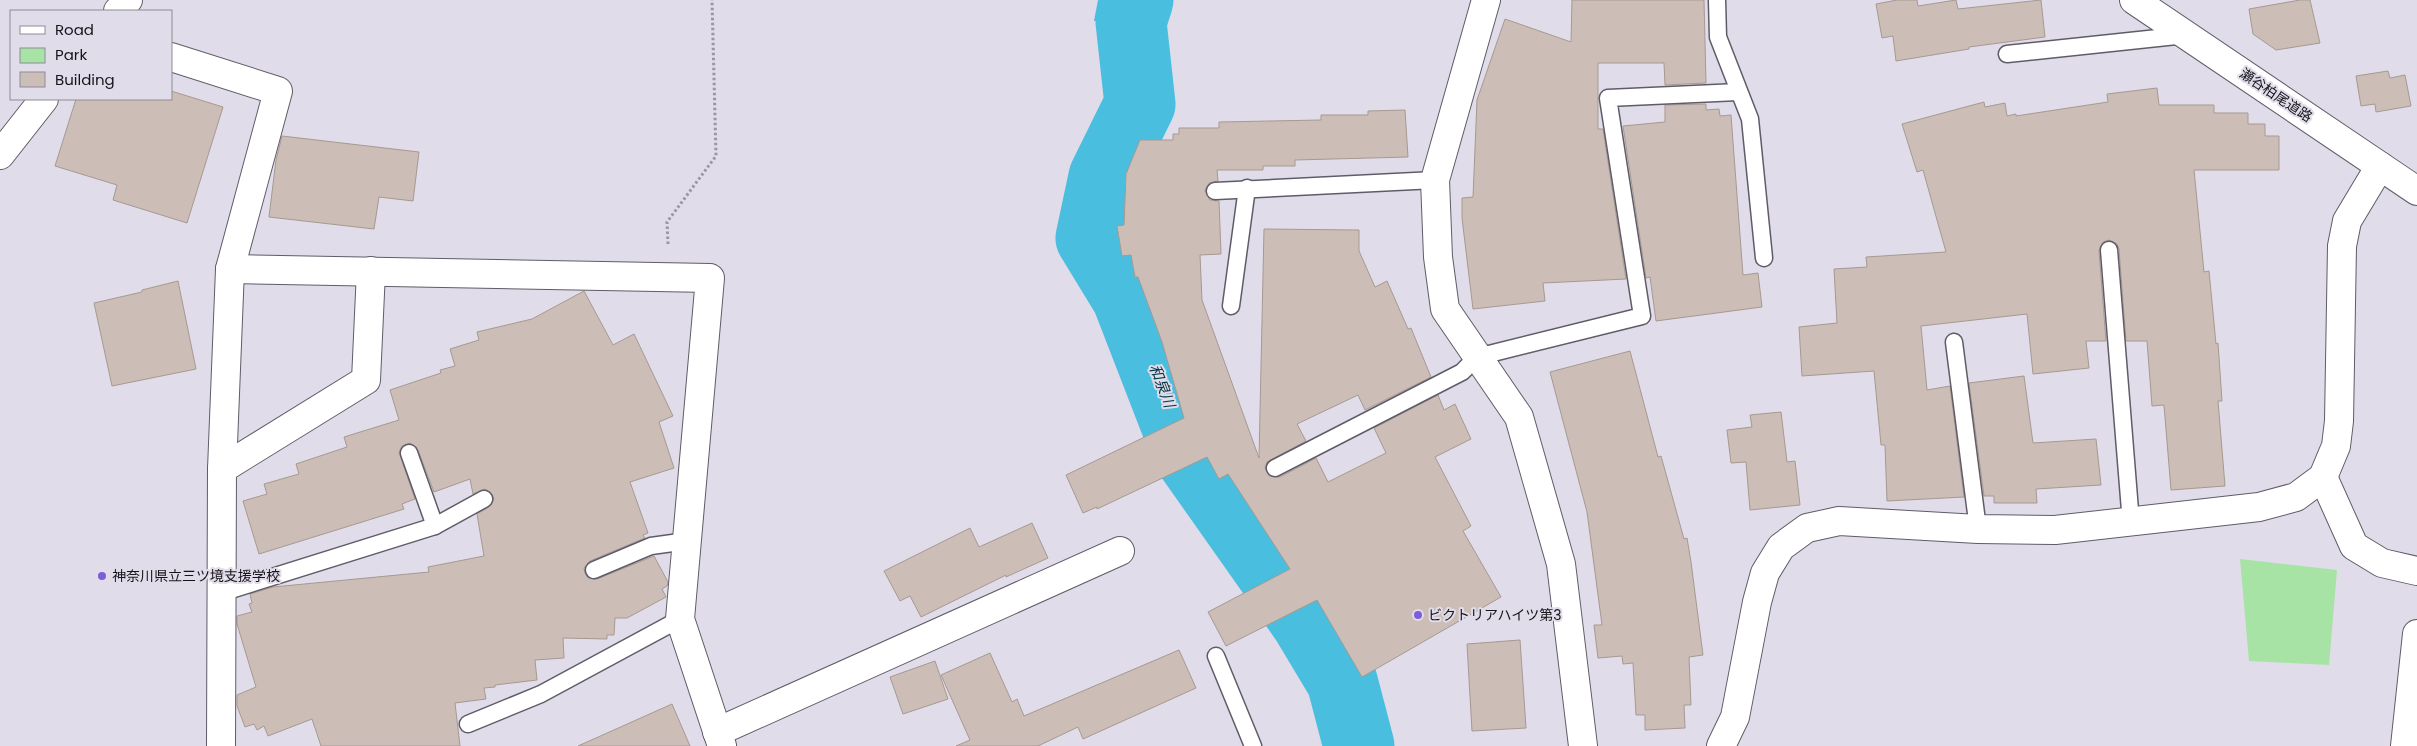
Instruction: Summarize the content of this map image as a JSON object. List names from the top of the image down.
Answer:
{
  "streets": {
    "street": ["瀬谷柏尾道路"]
  },
  "water": ["和泉川"],
  "places": ["神奈川県立三ツ境支援学校", "ビクトリアハイツ第3"],
  "legend": ["Road", "Park", "Building"]
}
